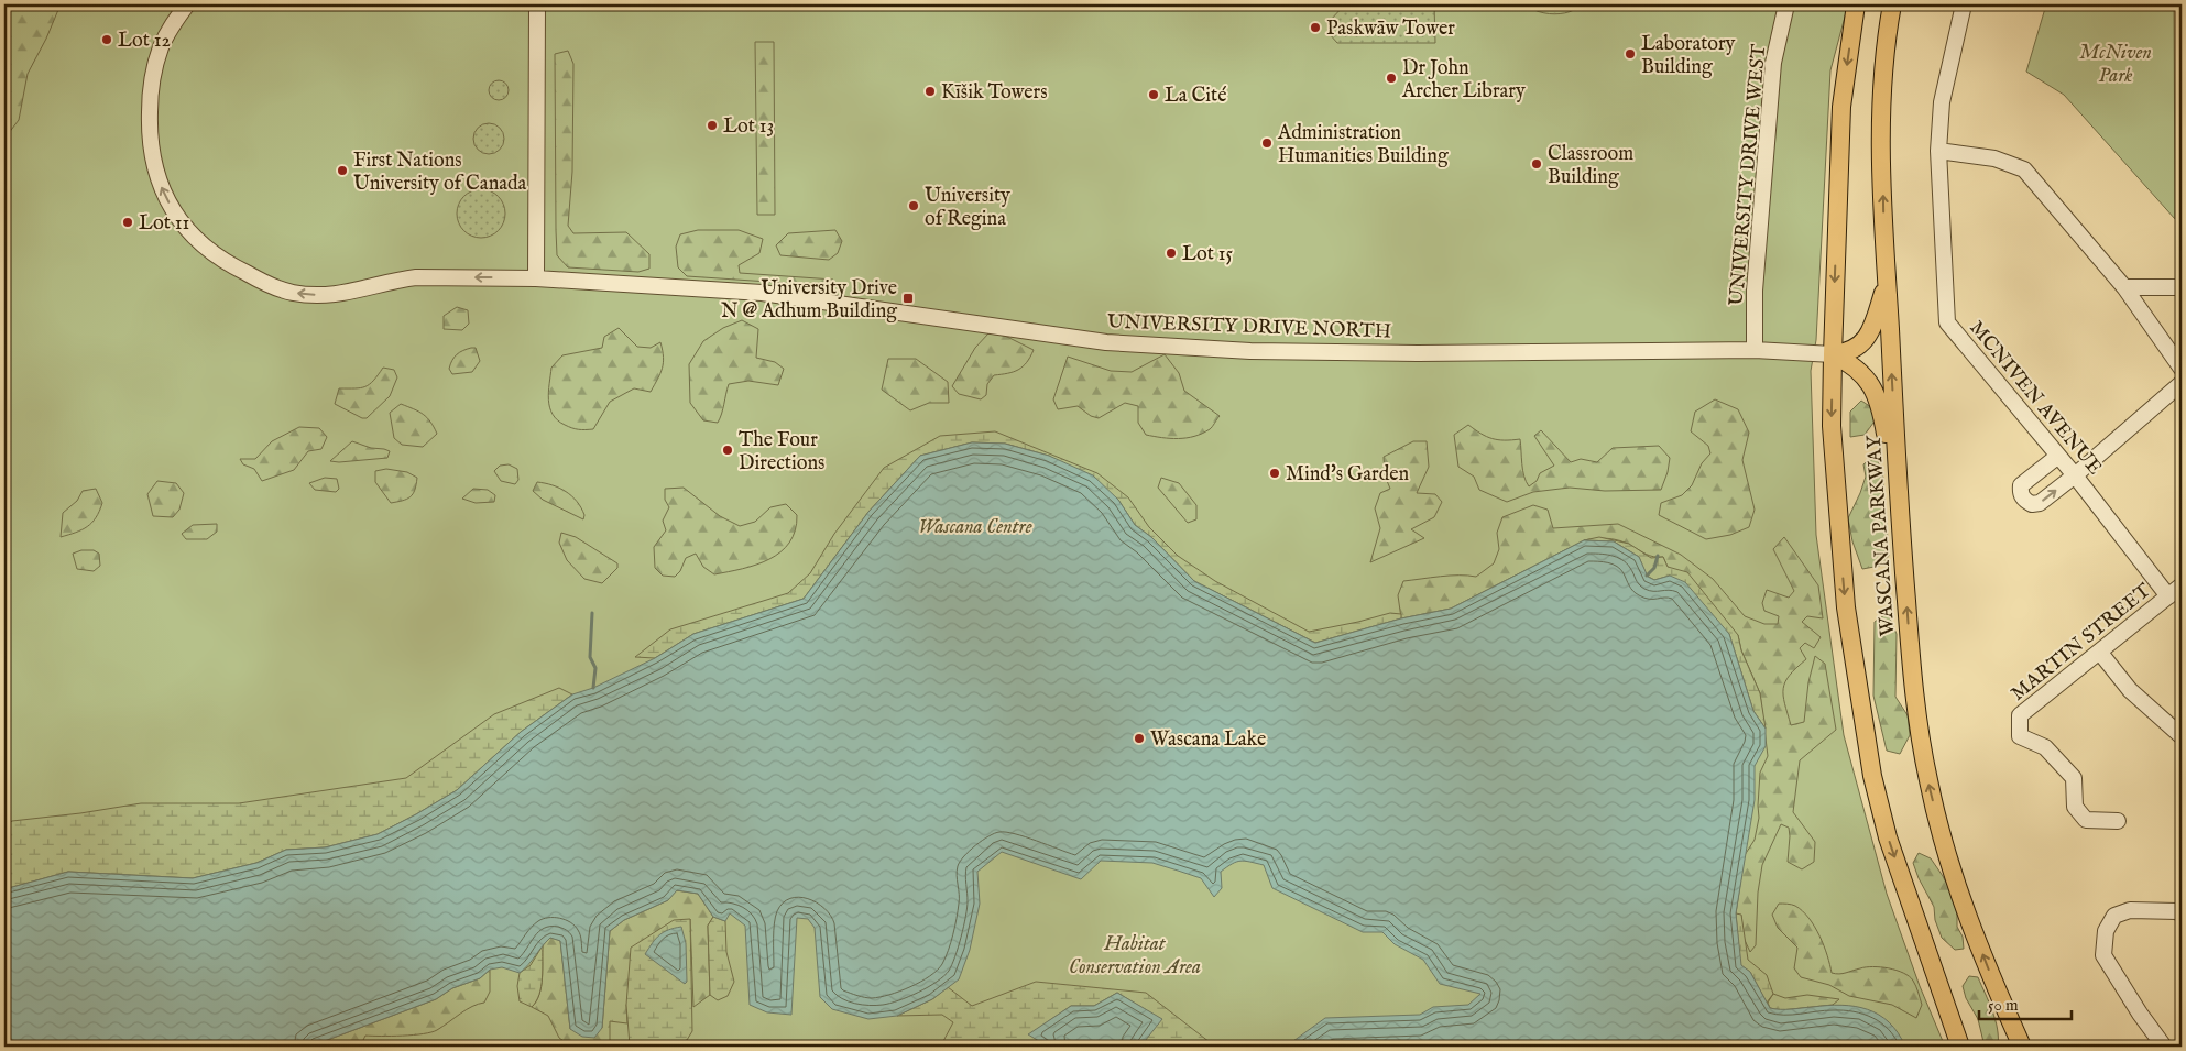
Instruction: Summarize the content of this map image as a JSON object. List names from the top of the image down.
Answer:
{
  "streets": {
    "main road": ["WASCANA PARKWAY"],
    "street": [
      "UNIVERSITY DRIVE WEST",
      "UNIVERSITY DRIVE NORTH",
      "MCNIVEN AVENUE",
      "MARTIN STREET"
    ]
  },
  "crossings": [
    ["UNIVERSITY DRIVE WEST", "UNIVERSITY DRIVE NORTH"],
    ["UNIVERSITY DRIVE NORTH", "WASCANA PARKWAY"],
    ["MCNIVEN AVENUE", "MARTIN STREET"]
  ],
  "parks": ["McNiven Park", "Wascana Centre", "Habitat Conservation Area"],
  "places": {
    "other": [
      "Paskwāw Tower",
      "Lot 12",
      "Laboratory Building",
      "Dr John Archer Library",
      "Kīšik Towers",
      "La Cité",
      "Lot 13",
      "Administration Humanities Building",
      "Classroom Building",
      "First Nations University of Canada",
      "University of Regina",
      "Lot 11",
      "Lot 15",
      "The Four Directions",
      "Mind's Garden",
      "Wascana Lake"
    ],
    "transit": ["University Drive N @ Adhum Building"]
  },
  "scale_bar": "50 m"
}
